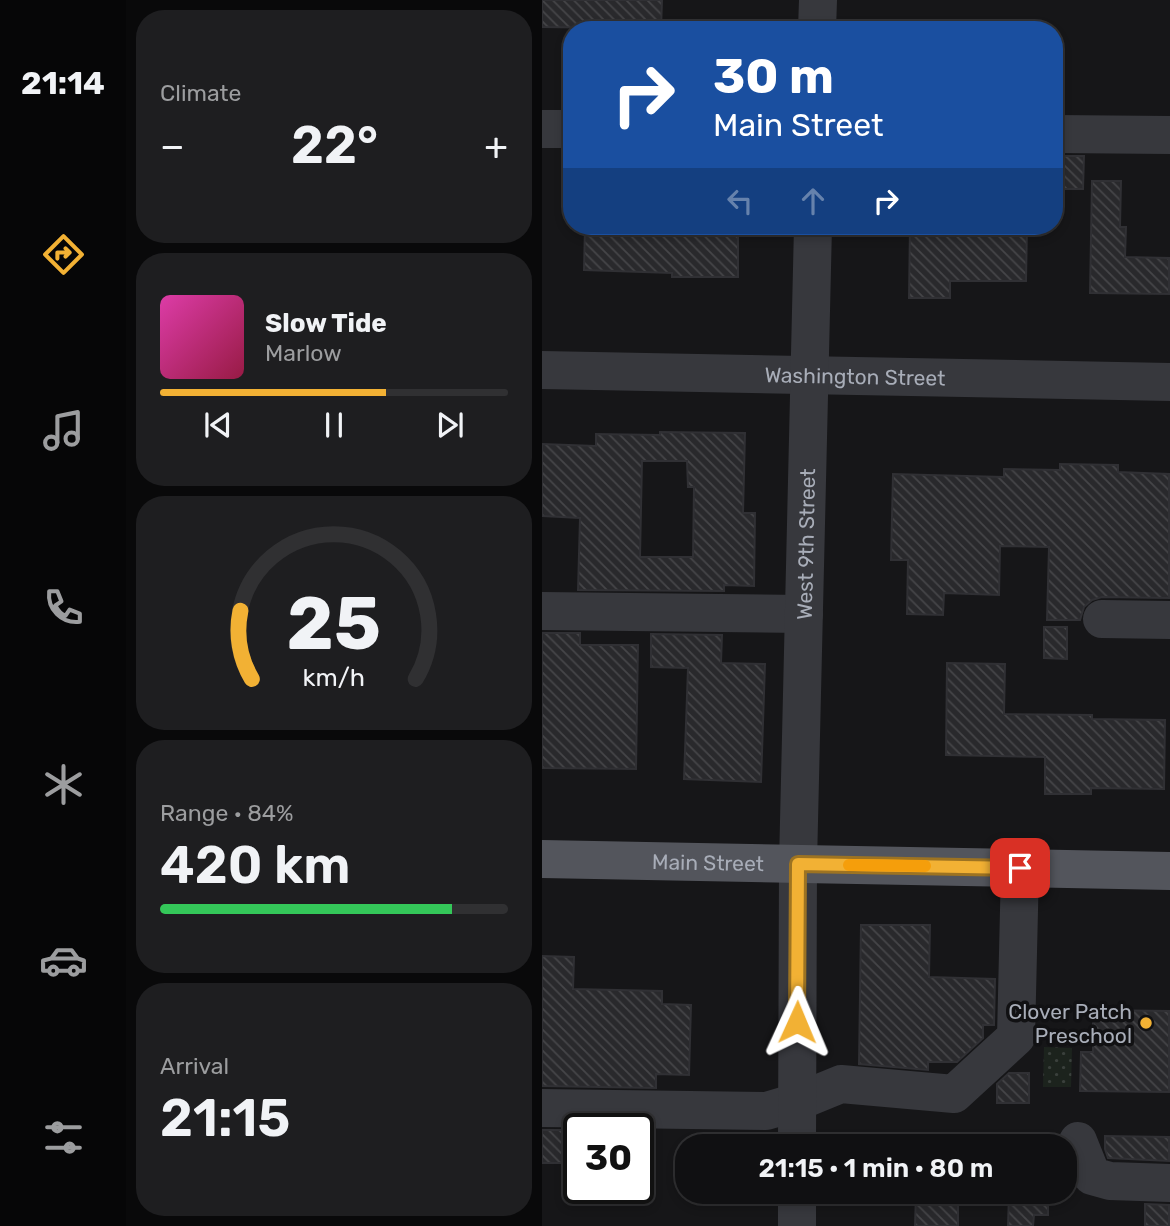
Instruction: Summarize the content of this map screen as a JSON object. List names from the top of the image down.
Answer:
{
  "streets": {
    "main road": ["Main Street"],
    "street": ["Washington Street", "West 9th Street"]
  },
  "crossings": [
    ["Washington Street", "West 9th Street"],
    ["West 9th Street", "Main Street"]
  ],
  "places": ["Clover Patch Preschool"],
  "page": {
    "tabs": "21:14",
    "tile": [
      "Climate",
      ["Range · 84%", "420 km"],
      ["Arrival", "21:15"]
    ],
    "turn": ["30 m", "Main Street"],
    "heat": ["−", "22°", "+"],
    "song": ["Slow Tide", "Marlow"],
    "limit": "30",
    "trip": "21:15 · 1 min · 80 m",
    "gauge": ["25", "km/h"]
  }
}
